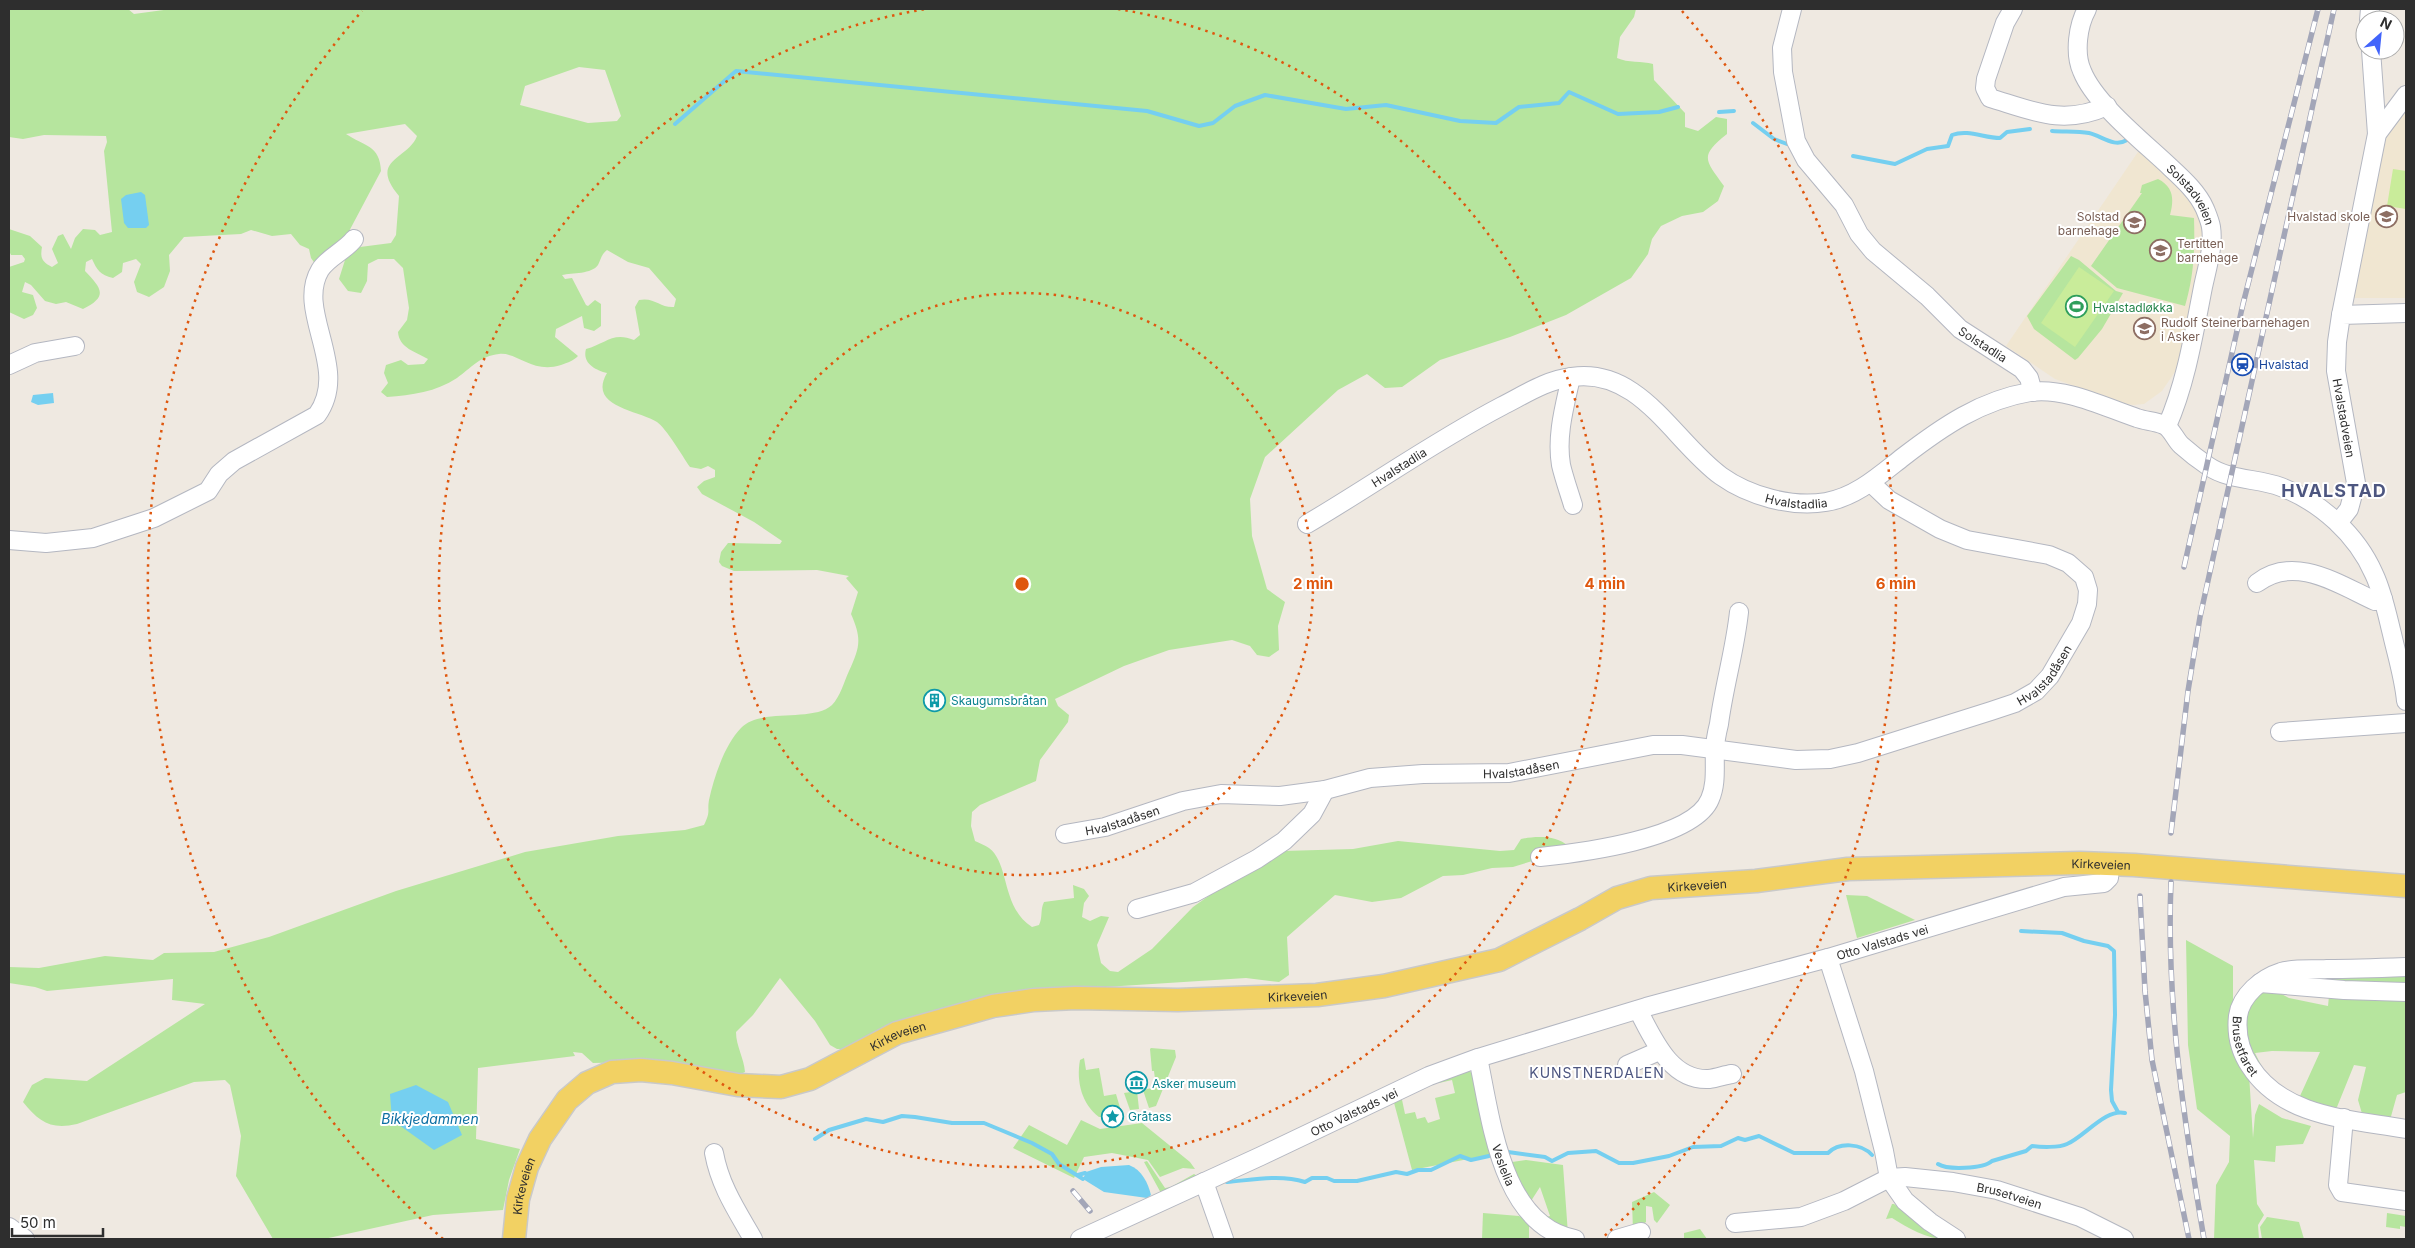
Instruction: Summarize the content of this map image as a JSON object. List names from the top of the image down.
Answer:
{
  "streets": {
    "main road": ["Kirkeveien"],
    "street": [
      "Solstadveien",
      "Solstadlia",
      "Hvalstadveien",
      "Hvalstadlia",
      "Hvalstadåsen",
      "Otto Valstads vei",
      "Brusetfaret",
      "Veslelia",
      "Brusetveien"
    ]
  },
  "crossings": [
    ["Solstadlia", "Hvalstadlia"],
    ["Hvalstadlia", "Hvalstadåsen"],
    ["Kirkeveien", "Otto Valstads vei"],
    ["Otto Valstads vei", "Veslelia"]
  ],
  "districts": ["HVALSTAD", "KUNSTNERDALEN"],
  "water": ["Bikkjedammen"],
  "places": {
    "school or university": [
      "Hvalstad skole",
      "Solstad barnehage",
      "Tertitten barnehage",
      "Rudolf Steinerbarnehagen i Asker"
    ],
    "sports": ["Hvalstadløkka"],
    "station": ["Hvalstad"],
    "building": ["Skaugumsbråtan"],
    "museum": ["Asker museum"],
    "place": ["Gråtass"]
  },
  "scale_bar": "50 m",
  "north": "top right",
  "rings": ["2 min", "4 min", "6 min"]
}
